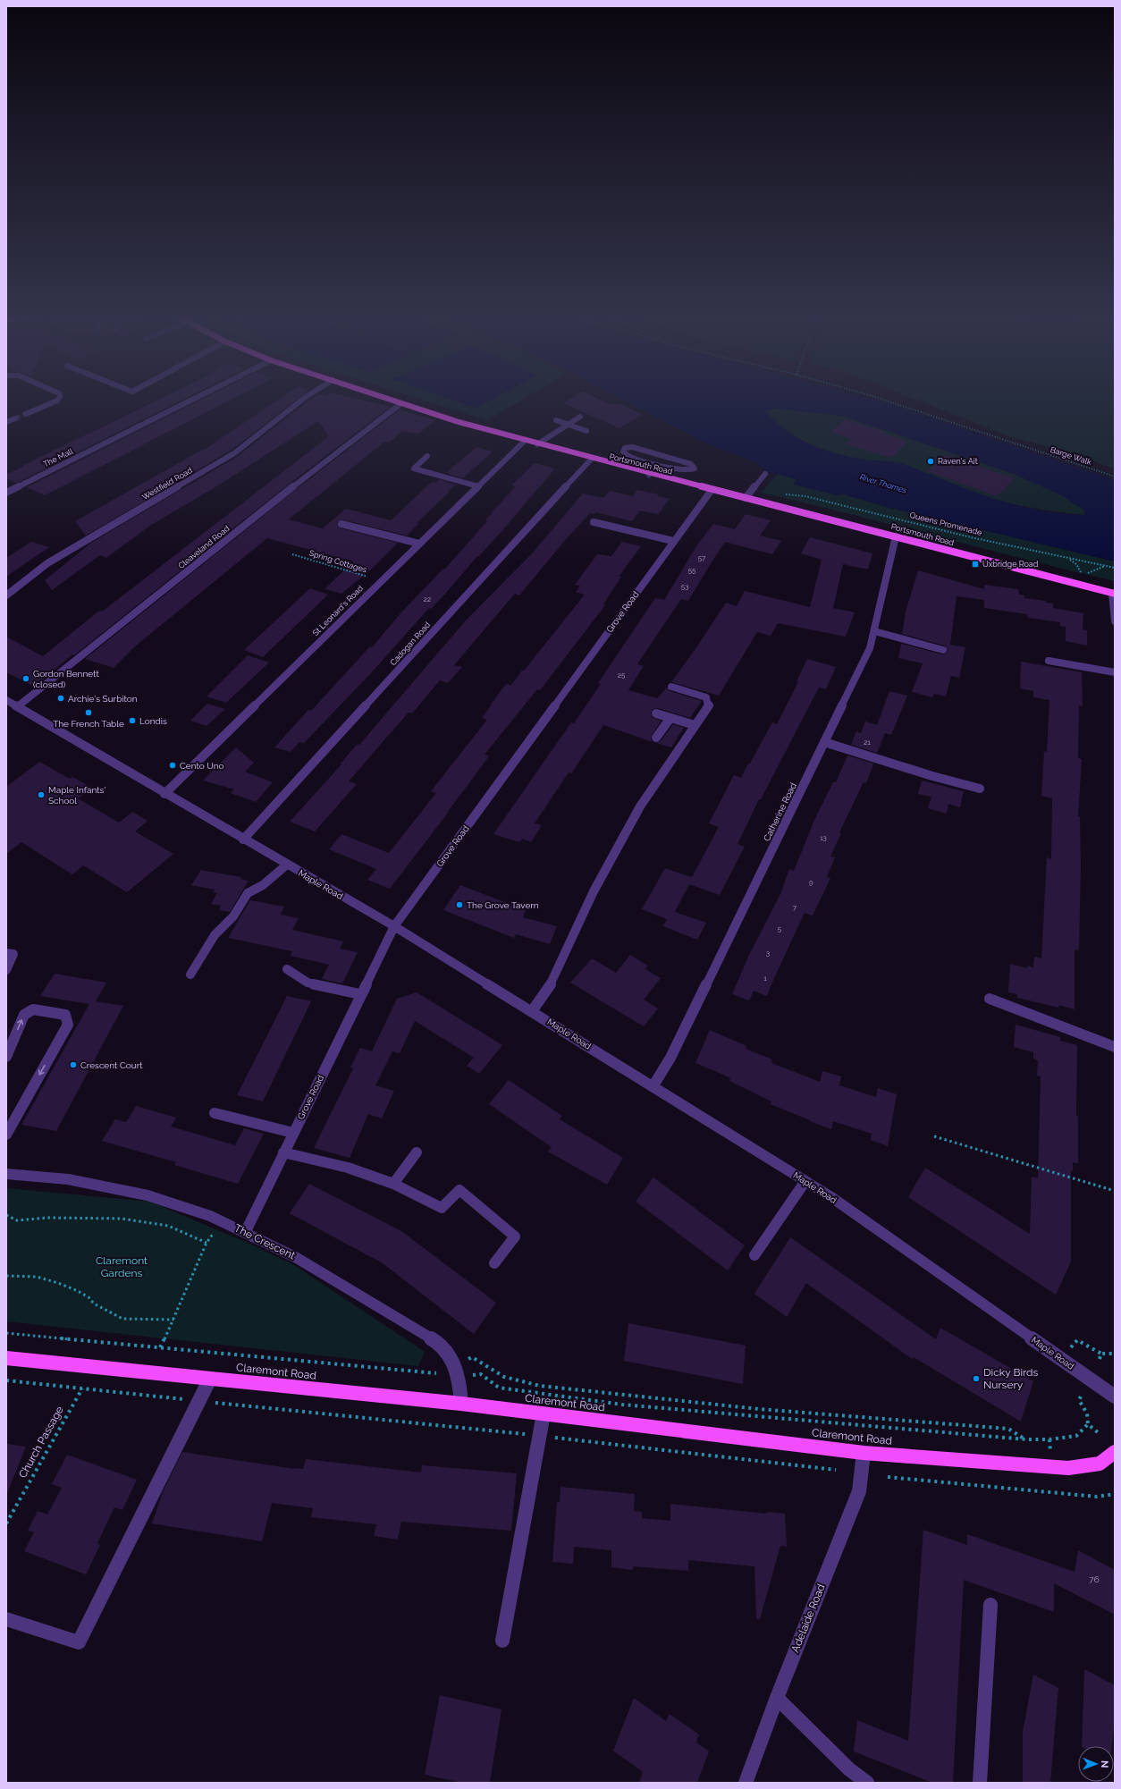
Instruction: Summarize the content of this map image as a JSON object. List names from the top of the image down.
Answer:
{
  "streets": {
    "main road": ["Portsmouth Road", "Claremont Road"],
    "street": [
      "The Mall",
      "Westfield Road",
      "Cleaveland Road",
      "St Leonard's Road",
      "Grove Road",
      "Cadogan Road",
      "Catherine Road",
      "Maple Road",
      "The Crescent",
      "Adelaide Road"
    ],
    "path": [
      "Barge Walk",
      "Queens Promenade",
      "Spring Cottages",
      "Church Passage"
    ]
  },
  "crossings": [
    ["Portsmouth Road", "Cleaveland Road"],
    ["Portsmouth Road", "St Leonard's Road"],
    ["Portsmouth Road", "Grove Road"],
    ["Portsmouth Road", "Cadogan Road"],
    ["Portsmouth Road", "Catherine Road"],
    ["Cleaveland Road", "Maple Road"],
    ["Spring Cottages", "St Leonard's Road"],
    ["St Leonard's Road", "Maple Road"],
    ["Grove Road", "Maple Road"],
    ["Grove Road", "The Crescent"],
    ["Cadogan Road", "Maple Road"],
    ["Catherine Road", "Maple Road"],
    ["The Crescent", "Claremont Road"],
    ["Claremont Road", "Adelaide Road"]
  ],
  "water": ["River Thames"],
  "parks": ["Claremont Gardens"],
  "places": {
    "other": [
      "Raven's Ait",
      "Gordon Bennett (closed)",
      "Archie's Surbiton",
      "The French Table",
      "Londis",
      "Cento Uno",
      "Maple Infants' School",
      "The Grove Tavern",
      "Crescent Court",
      "Dicky Birds Nursery"
    ],
    "transit": ["Uxbridge Road"]
  },
  "house_numbers": [
    "57",
    "55",
    "53",
    "22",
    "25",
    "21",
    "13",
    "9",
    "7",
    "5",
    "3",
    "1",
    "76"
  ],
  "north": "right"
}
